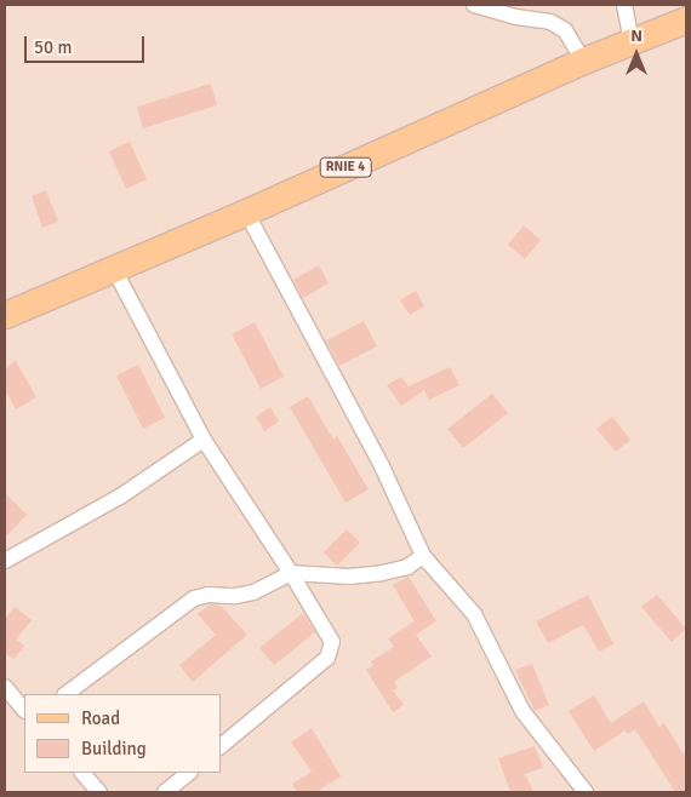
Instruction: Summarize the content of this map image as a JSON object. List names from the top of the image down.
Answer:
{
  "streets": {
    "main road": ["RNIE 4"]
  },
  "legend": ["Road", "Building"],
  "scale_bar": "50 m",
  "north": "top"
}
